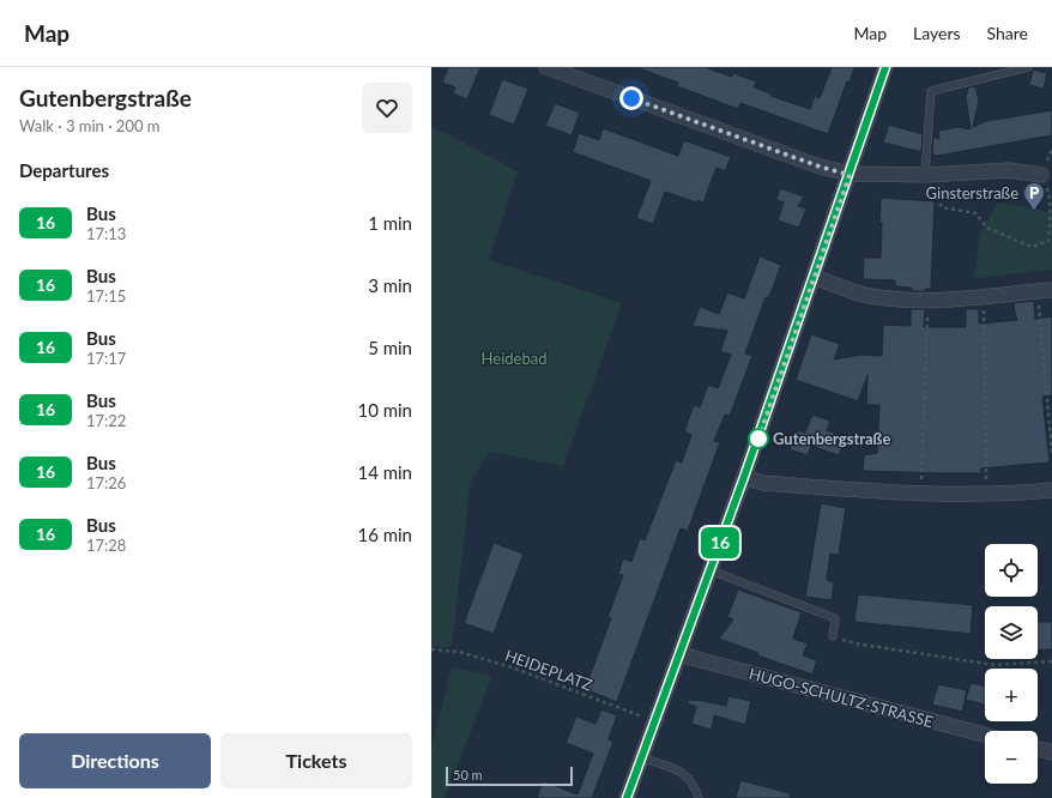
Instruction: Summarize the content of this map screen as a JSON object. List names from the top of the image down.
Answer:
{
  "streets": {
    "street": ["HUGO-SCHULTZ-STRASSE"],
    "path": ["HEIDEPLATZ"]
  },
  "parks": ["Heidebad"],
  "places": {
    "parking": ["Ginsterstraße"],
    "other": ["Gutenbergstraße"]
  },
  "lines": ["bus line 16"],
  "scale_bar": "50 m",
  "page": {
    "header": "Map",
    "nav": ["Map", "Layers", "Share"],
    "heading": [
      ["Gutenbergstraße", "Walk · 3 min · 200 m"],
      "Departures"
    ],
    "on_map": "16",
    "list": [
      {
        "mark": "16",
        "name": "Bus",
        "note": "17:13",
        "value": "1 min"
      },
      {
        "mark": "16",
        "name": "Bus",
        "note": "17:15",
        "value": "3 min"
      },
      {
        "mark": "16",
        "name": "Bus",
        "note": "17:17",
        "value": "5 min"
      },
      {
        "mark": "16",
        "name": "Bus",
        "note": "17:22",
        "value": "10 min"
      },
      {
        "mark": "16",
        "name": "Bus",
        "note": "17:26",
        "value": "14 min"
      },
      {
        "mark": "16",
        "name": "Bus",
        "note": "17:28",
        "value": "16 min"
      }
    ],
    "map_buttons": ["+", "−"],
    "buttons": ["Directions", "Tickets"],
    "scale": "50 m"
  }
}
